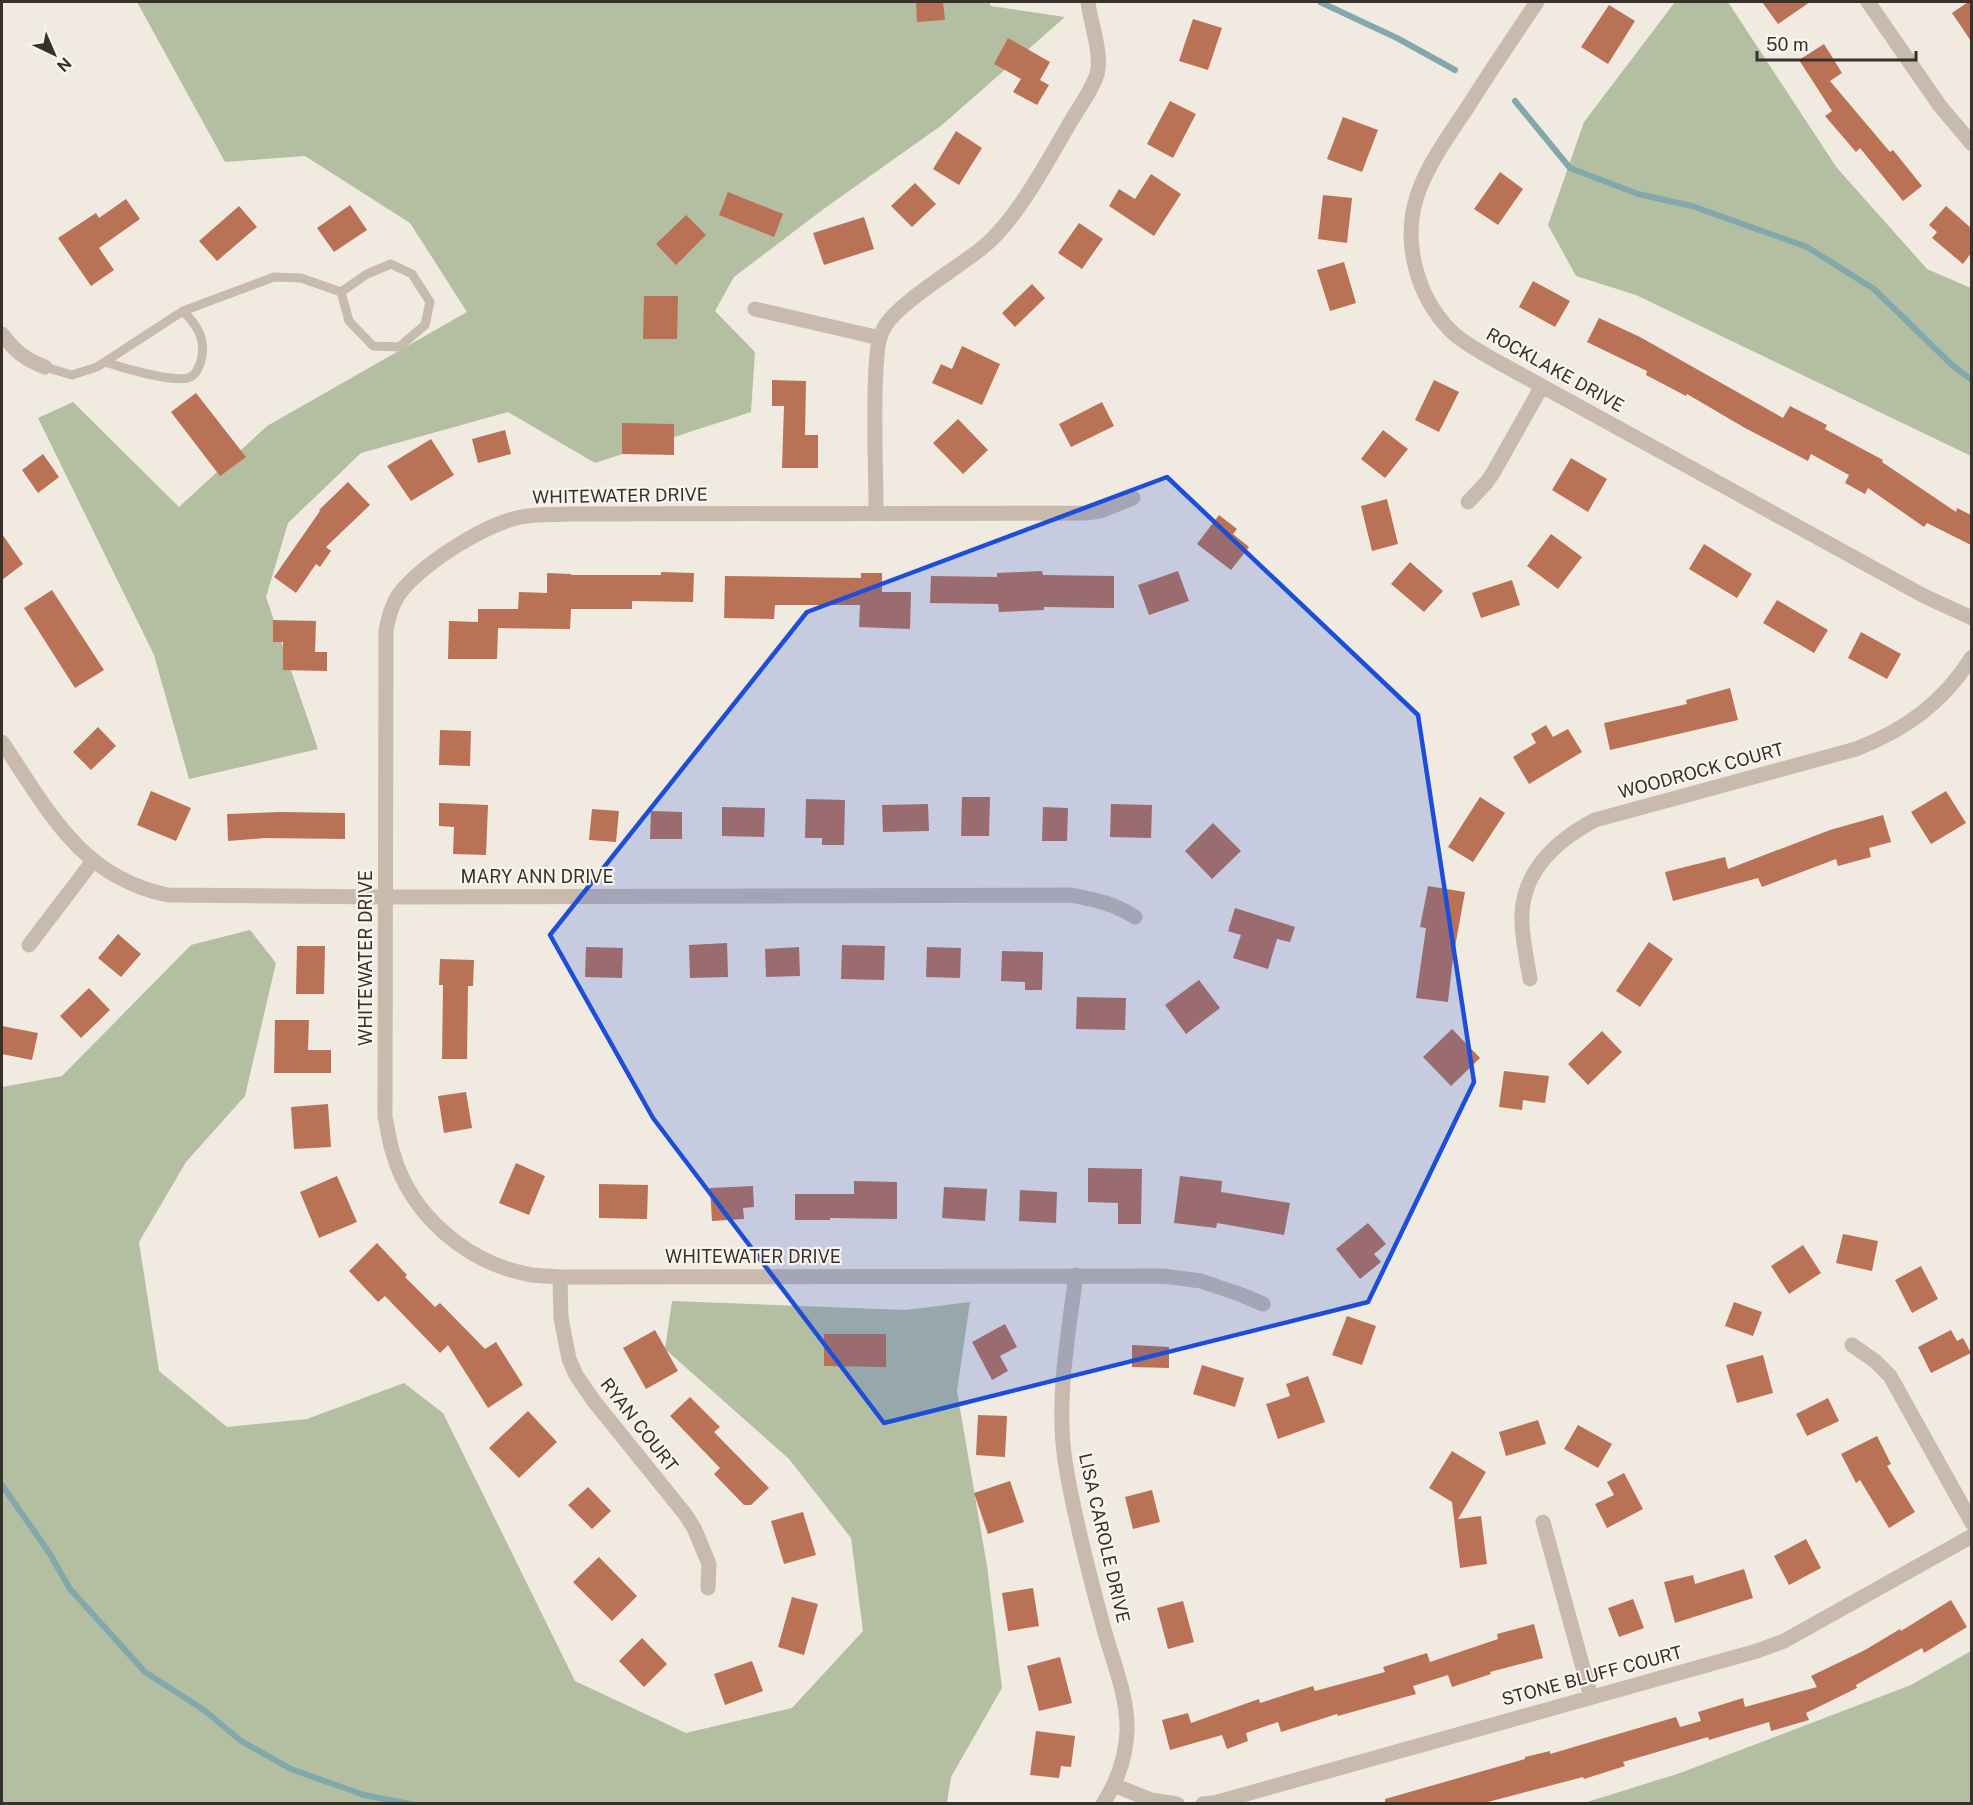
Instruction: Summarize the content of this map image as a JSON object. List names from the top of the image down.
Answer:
{
  "streets": {
    "street": [
      "ROCKLAKE DRIVE",
      "WHITEWATER DRIVE",
      "WOODROCK COURT",
      "MARY ANN DRIVE",
      "RYAN COURT",
      "LISA CAROLE DRIVE",
      "STONE BLUFF COURT"
    ]
  },
  "crossings": [
    ["WHITEWATER DRIVE", "MARY ANN DRIVE"],
    ["WHITEWATER DRIVE", "RYAN COURT"],
    ["WHITEWATER DRIVE", "LISA CAROLE DRIVE"]
  ],
  "scale_bar": "50 m",
  "north": "bottom right"
}
